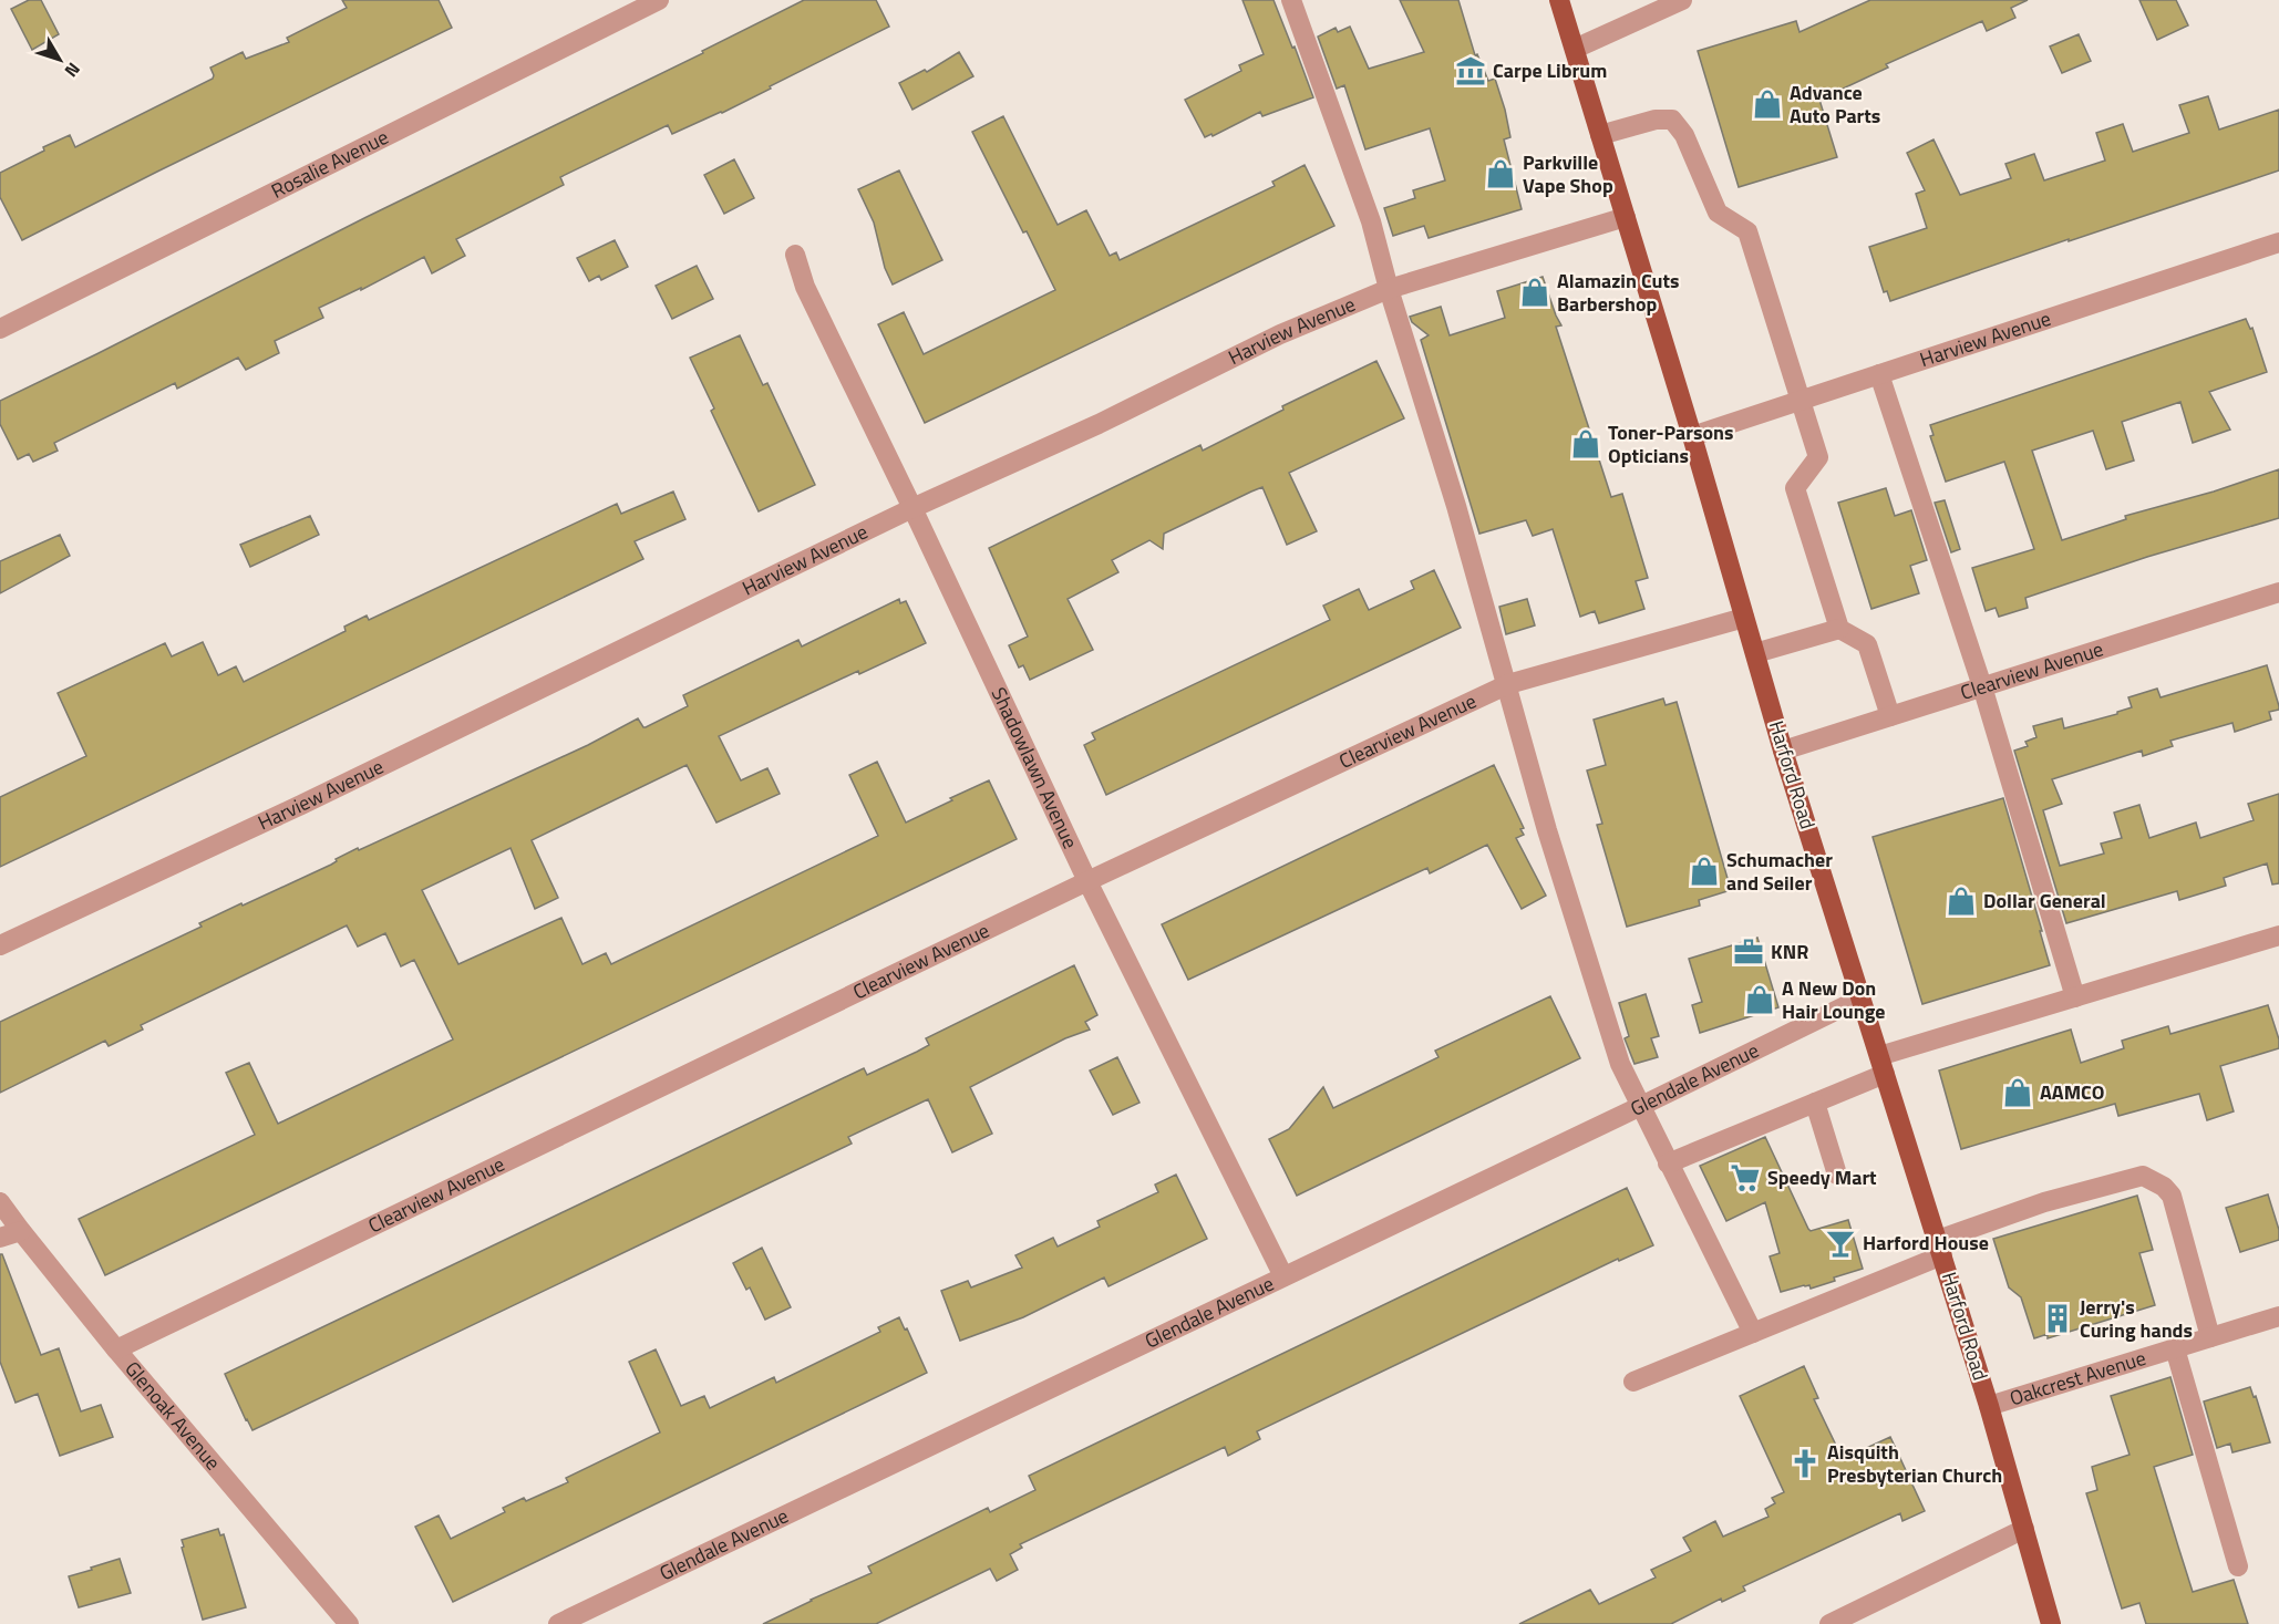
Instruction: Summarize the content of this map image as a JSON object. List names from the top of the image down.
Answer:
{
  "streets": {
    "main road": ["Harford Road"],
    "street": [
      "Rosalie Avenue",
      "Harview Avenue",
      "Clearview Avenue",
      "Shadowlawn Avenue",
      "Glendale Avenue",
      "Oakcrest Avenue",
      "Glenoak Avenue"
    ]
  },
  "crossings": [
    ["Harview Avenue", "Shadowlawn Avenue"],
    ["Harview Avenue", "Harford Road"],
    ["Clearview Avenue", "Shadowlawn Avenue"],
    ["Clearview Avenue", "Harford Road"],
    ["Clearview Avenue", "Glenoak Avenue"],
    ["Shadowlawn Avenue", "Glendale Avenue"],
    ["Harford Road", "Glendale Avenue"],
    ["Harford Road", "Oakcrest Avenue"]
  ],
  "places": {
    "museum": ["Carpe Librum"],
    "shop": [
      "Advance Auto Parts",
      "Parkville Vape Shop",
      "Alamazin Cuts Barbershop",
      "Toner-Parsons Opticians",
      "Schumacher and Seiler",
      "Dollar General",
      "A New Don Hair Lounge",
      "AAMCO"
    ],
    "office": ["KNR"],
    "supermarket": ["Speedy Mart"],
    "bar": ["Harford House"],
    "building": ["Jerry's Curing hands"],
    "church": ["Aisquith Presbyterian Church"]
  },
  "north": "bottom right"
}
